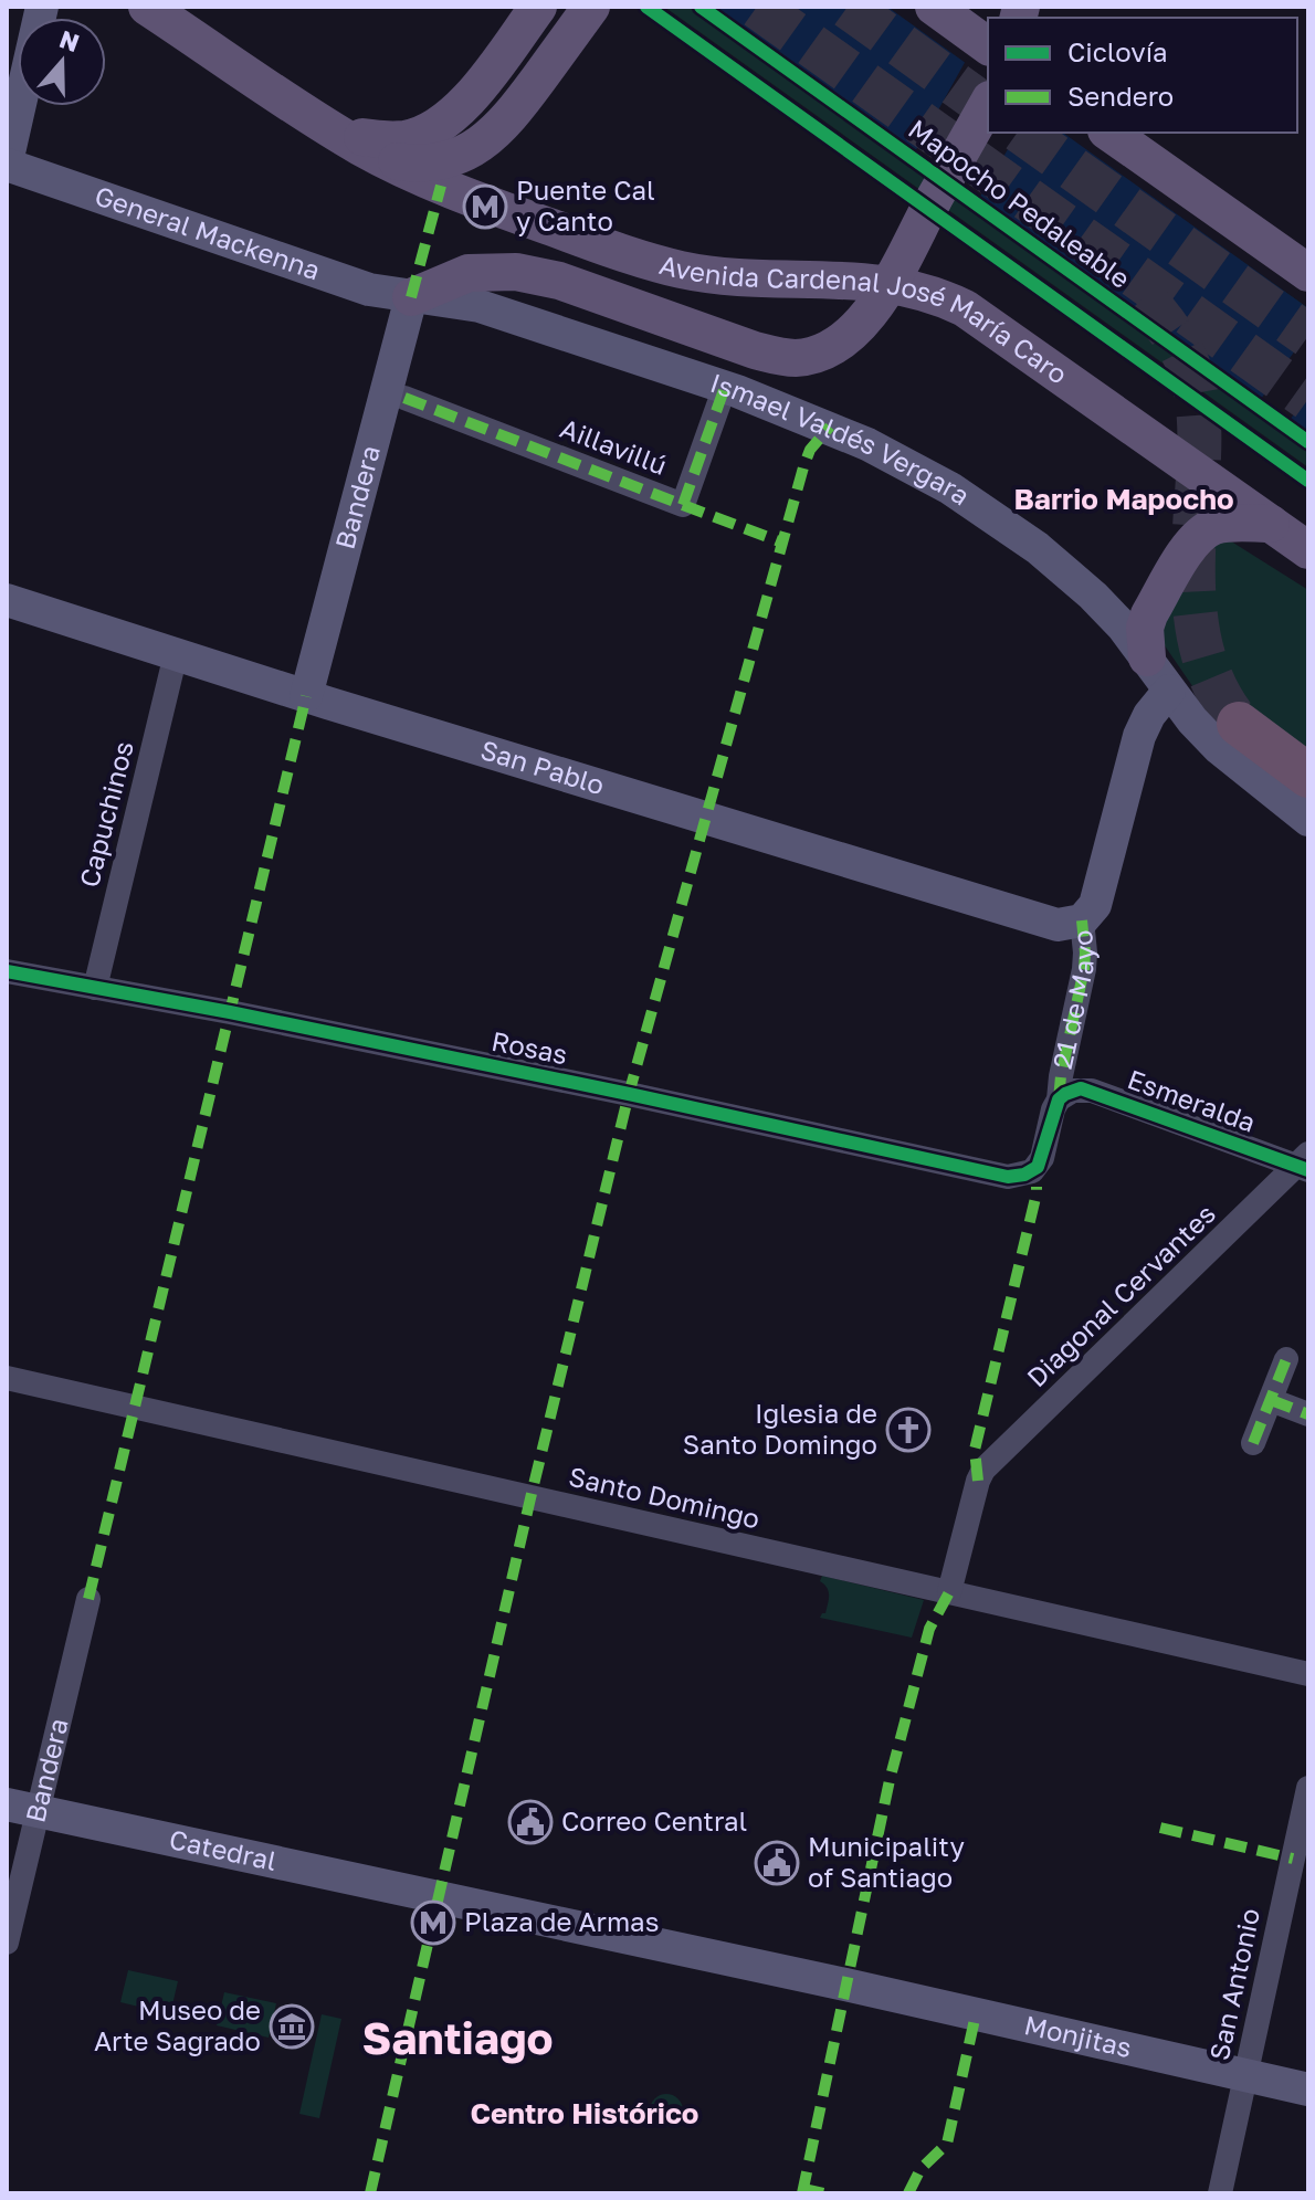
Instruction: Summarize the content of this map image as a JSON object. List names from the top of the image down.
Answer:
{
  "streets": {
    "main road": [
      "General Mackenna",
      "Avenida Cardenal José María Caro",
      "Ismael Valdés Vergara",
      "Bandera",
      "San Pablo",
      "21 de Mayo",
      "Catedral",
      "Monjitas"
    ],
    "street": [
      "Aillavillú",
      "Capuchinos",
      "Rosas",
      "Esmeralda",
      "Diagonal Cervantes",
      "Santo Domingo",
      "San Antonio"
    ],
    "cycle path": ["Mapocho Pedaleable"]
  },
  "crossings": [
    ["General Mackenna", "Ismael Valdés Vergara"],
    ["General Mackenna", "Bandera"],
    ["Ismael Valdés Vergara", "Aillavillú"],
    ["Ismael Valdés Vergara", "Bandera"],
    ["Ismael Valdés Vergara", "21 de Mayo"],
    ["Bandera", "San Pablo"],
    ["Bandera", "Catedral"],
    ["San Pablo", "Capuchinos"],
    ["San Pablo", "21 de Mayo"],
    ["Capuchinos", "Rosas"],
    ["21 de Mayo", "Rosas"],
    ["21 de Mayo", "Esmeralda"],
    ["Esmeralda", "Diagonal Cervantes"],
    ["Diagonal Cervantes", "Santo Domingo"],
    ["Catedral", "Monjitas"],
    ["San Antonio", "Monjitas"]
  ],
  "districts": ["Barrio Mapocho", "Santiago", "Centro Histórico"],
  "places": {
    "metro station": ["Puente Cal y Canto", "Plaza de Armas"],
    "church": ["Iglesia de Santo Domingo"],
    "public building": ["Correo Central", "Municipality of Santiago"],
    "museum": ["Museo de Arte Sagrado"]
  },
  "legend": ["Ciclovía", "Sendero"],
  "north": "top"
}
